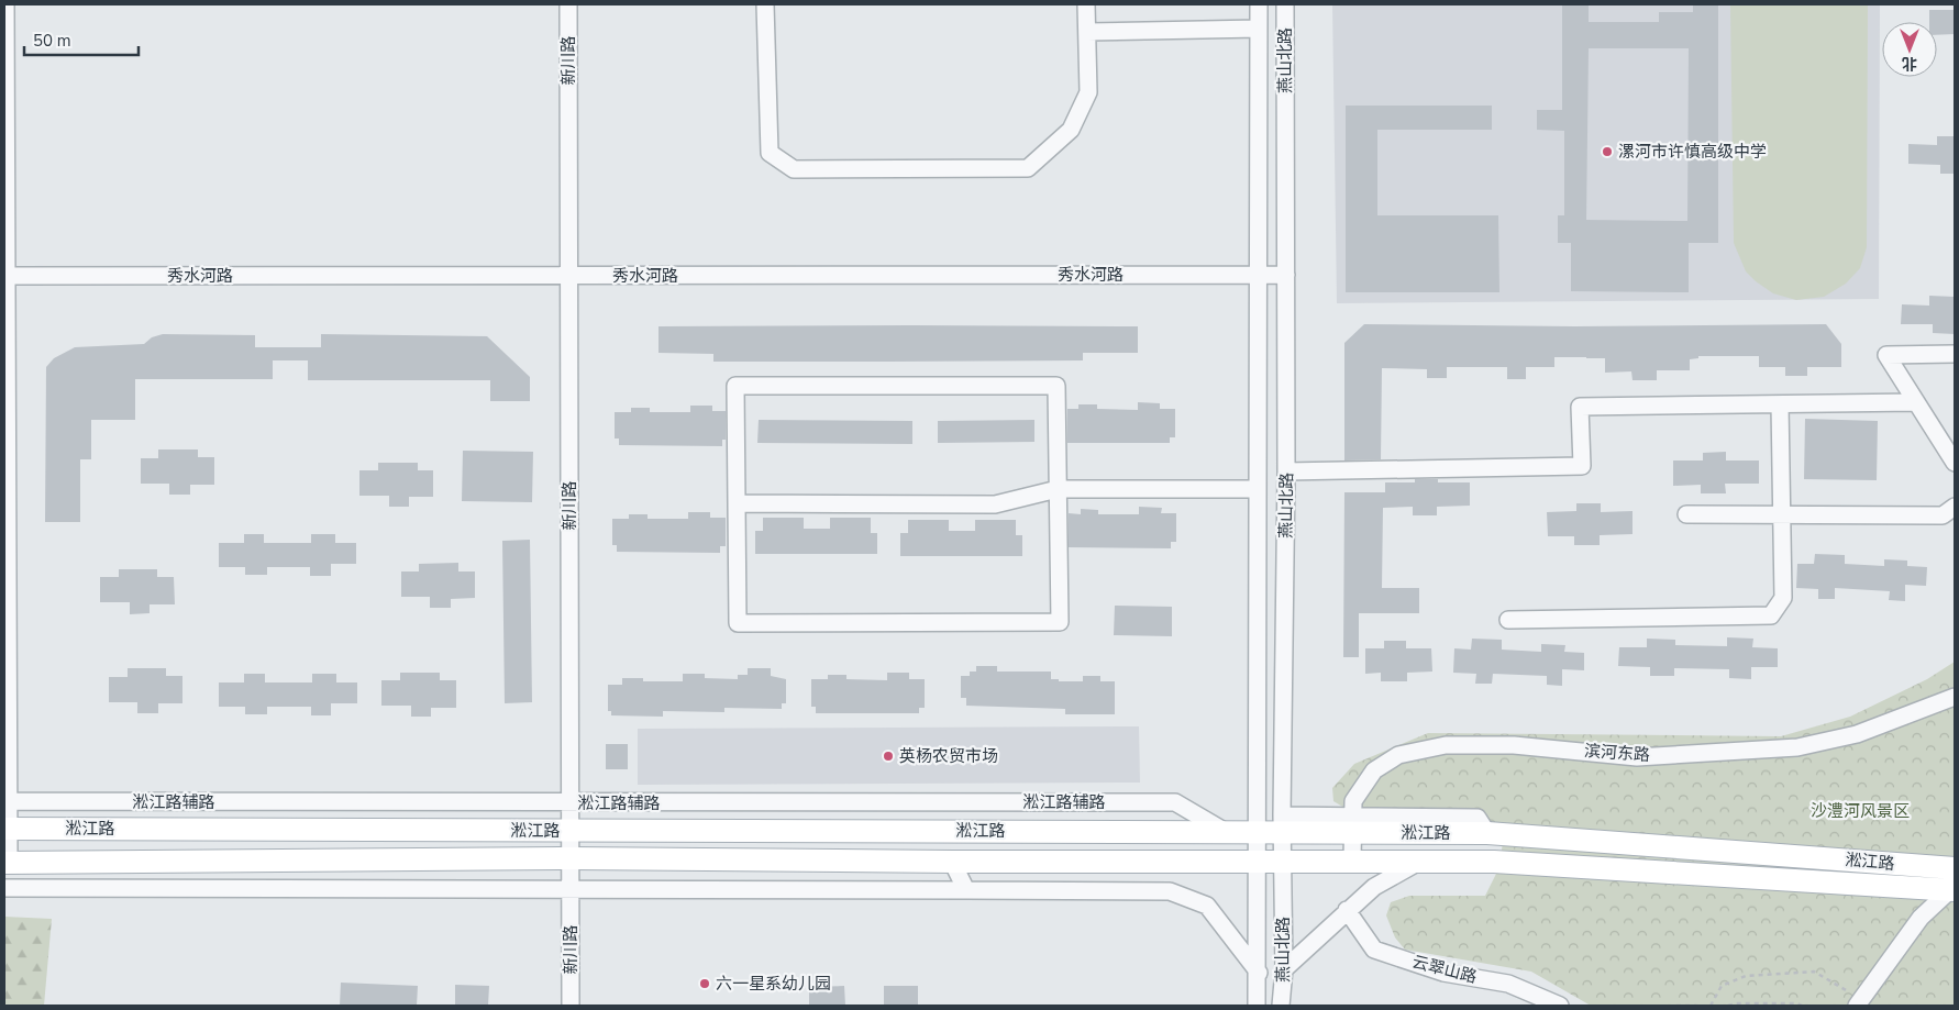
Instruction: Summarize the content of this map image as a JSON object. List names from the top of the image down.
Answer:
{
  "streets": {
    "main road": ["淞江路"],
    "street": [
      "新川路",
      "燕山北路",
      "秀水河路",
      "滨河东路",
      "淞江路辅路",
      "云翠山路"
    ]
  },
  "crossings": [
    ["新川路", "秀水河路"],
    ["新川路", "淞江路辅路"],
    ["新川路", "淞江路"],
    ["燕山北路", "秀水河路"],
    ["燕山北路", "淞江路"],
    ["滨河东路", "淞江路"],
    ["淞江路辅路", "淞江路"]
  ],
  "parks": ["沙澧河风景区"],
  "places": ["漯河市许慎高级中学", "英杨农贸市场", "六一星系幼儿园"],
  "scale_bar": "50 m",
  "north": "bottom"
}
